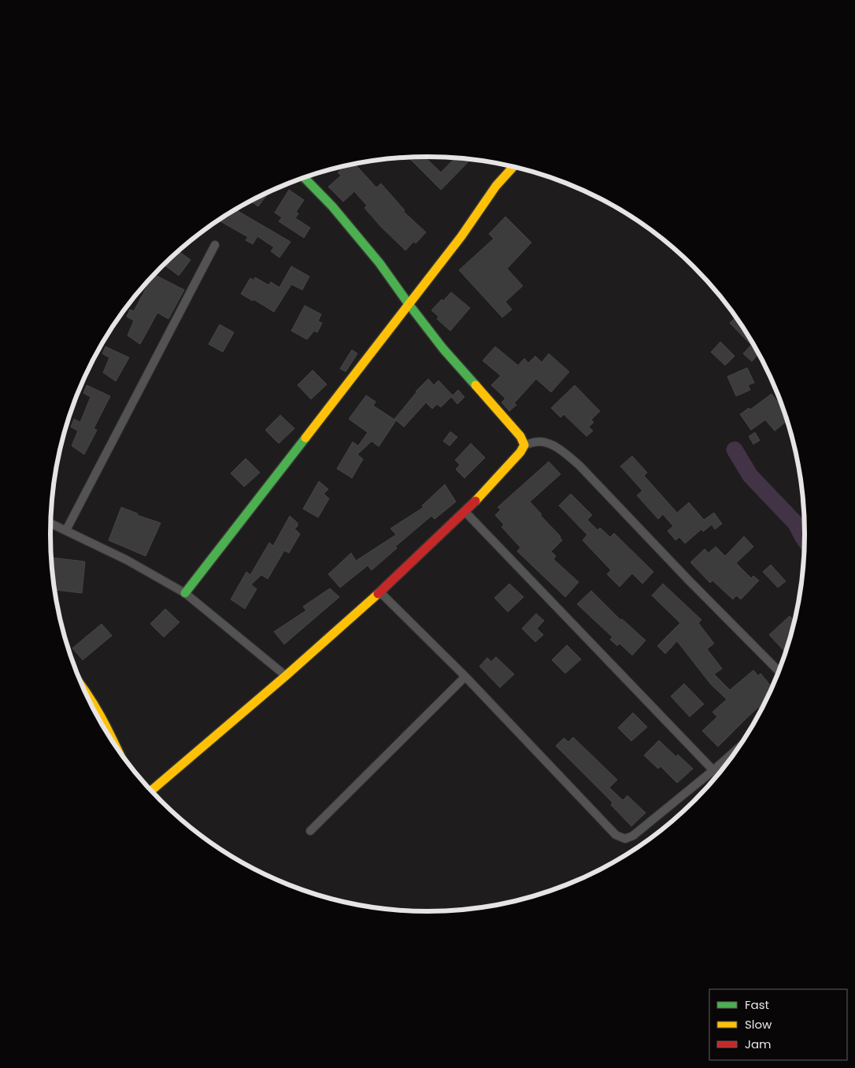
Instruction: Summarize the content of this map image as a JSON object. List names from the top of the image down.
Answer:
{
  "legend": ["Fast", "Slow", "Jam"]
}
